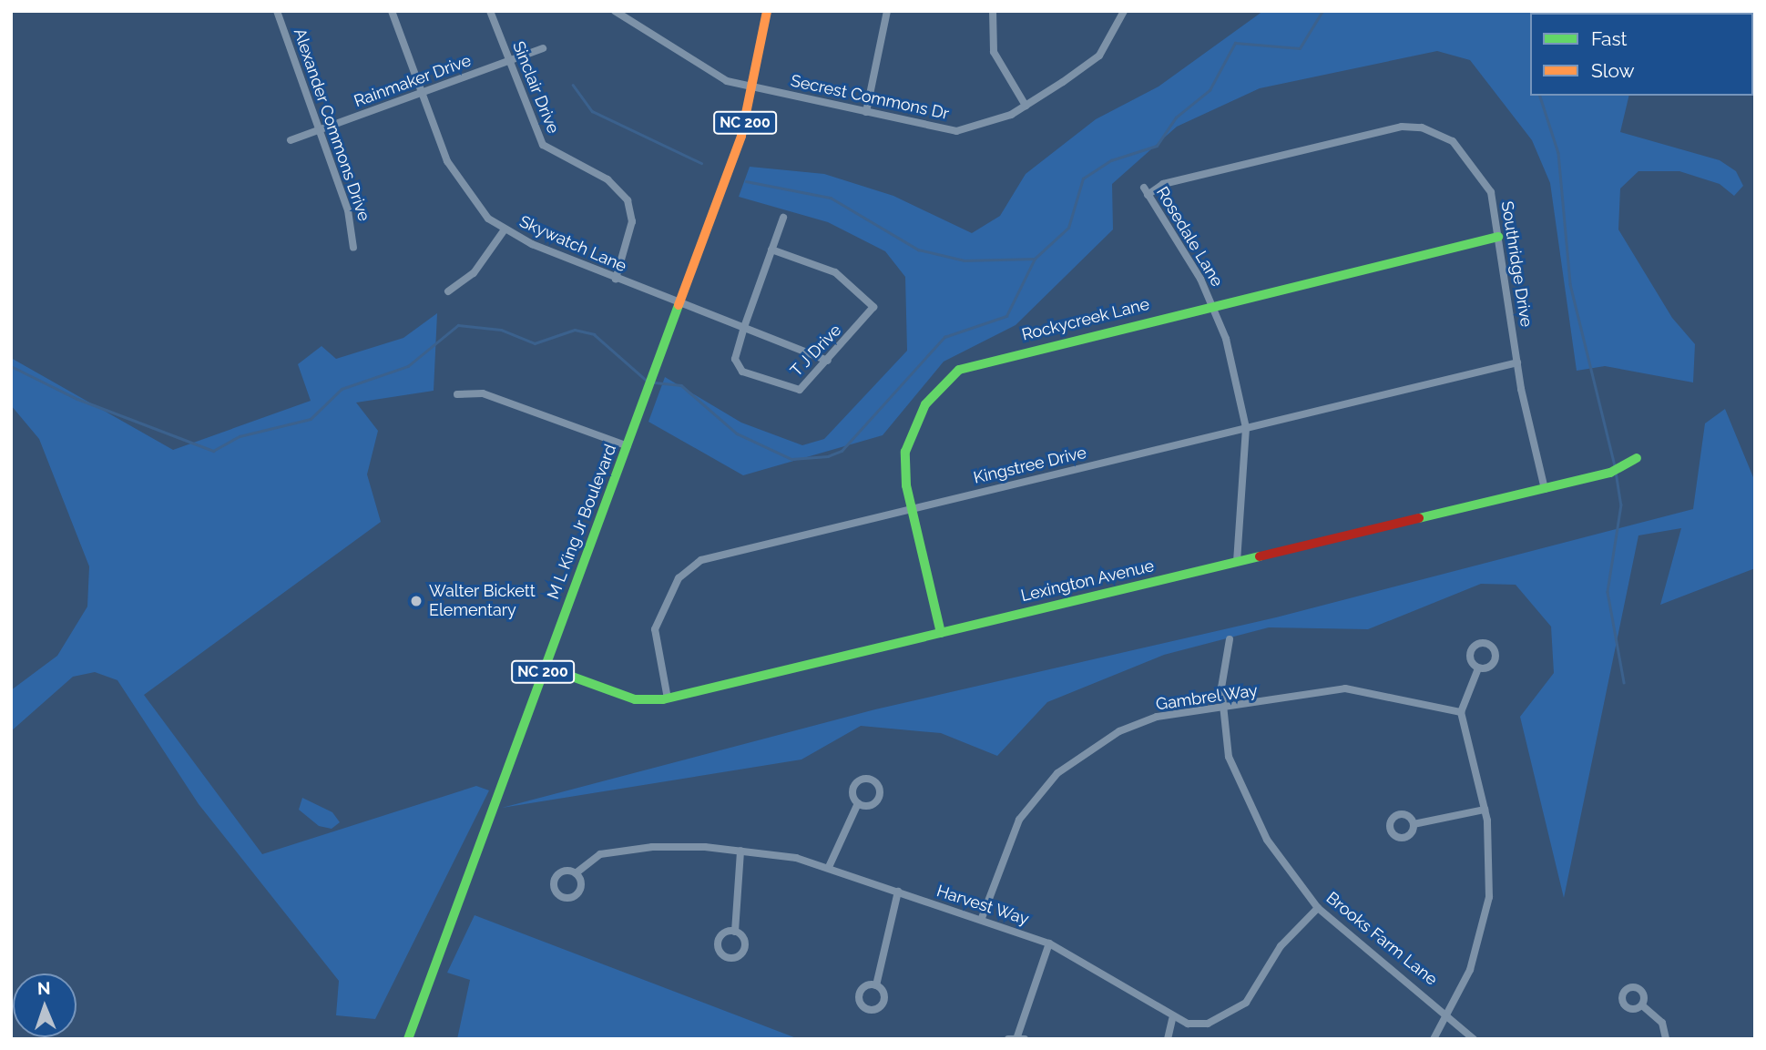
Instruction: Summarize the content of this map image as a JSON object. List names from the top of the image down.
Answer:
{
  "streets": {
    "street": [
      "Rainmaker Drive",
      "Sinclair Drive",
      "Secrest Commons Dr",
      "NC 200",
      "Alexander Commons Drive",
      "Rosedale Lane",
      "Skywatch Lane",
      "Southridge Drive",
      "Rockycreek Lane",
      "T J Drive",
      "Kingstree Drive",
      "M L King Jr Boulevard",
      "Lexington Avenue",
      "Gambrel Way",
      "Harvest Way",
      "Brooks Farm Lane"
    ]
  },
  "crossings": [
    ["Rainmaker Drive", "Sinclair Drive"],
    ["Rainmaker Drive", "Alexander Commons Drive"],
    ["Rainmaker Drive", "Skywatch Lane"],
    ["Sinclair Drive", "Skywatch Lane"],
    ["Secrest Commons Dr", "M L King Jr Boulevard"],
    ["Rosedale Lane", "Southridge Drive"],
    ["Rosedale Lane", "Rockycreek Lane"],
    ["Rosedale Lane", "Kingstree Drive"],
    ["Rosedale Lane", "Lexington Avenue"],
    ["Skywatch Lane", "T J Drive"],
    ["Skywatch Lane", "M L King Jr Boulevard"],
    ["Southridge Drive", "Rockycreek Lane"],
    ["Southridge Drive", "Kingstree Drive"],
    ["Southridge Drive", "Lexington Avenue"],
    ["Rockycreek Lane", "Kingstree Drive"],
    ["Rockycreek Lane", "Lexington Avenue"],
    ["Kingstree Drive", "Lexington Avenue"],
    ["M L King Jr Boulevard", "Lexington Avenue"],
    ["Gambrel Way", "Harvest Way"],
    ["Gambrel Way", "Brooks Farm Lane"],
    ["Harvest Way", "Brooks Farm Lane"]
  ],
  "places": ["Walter Bickett Elementary"],
  "legend": ["Fast", "Slow"],
  "north": "top"
}
